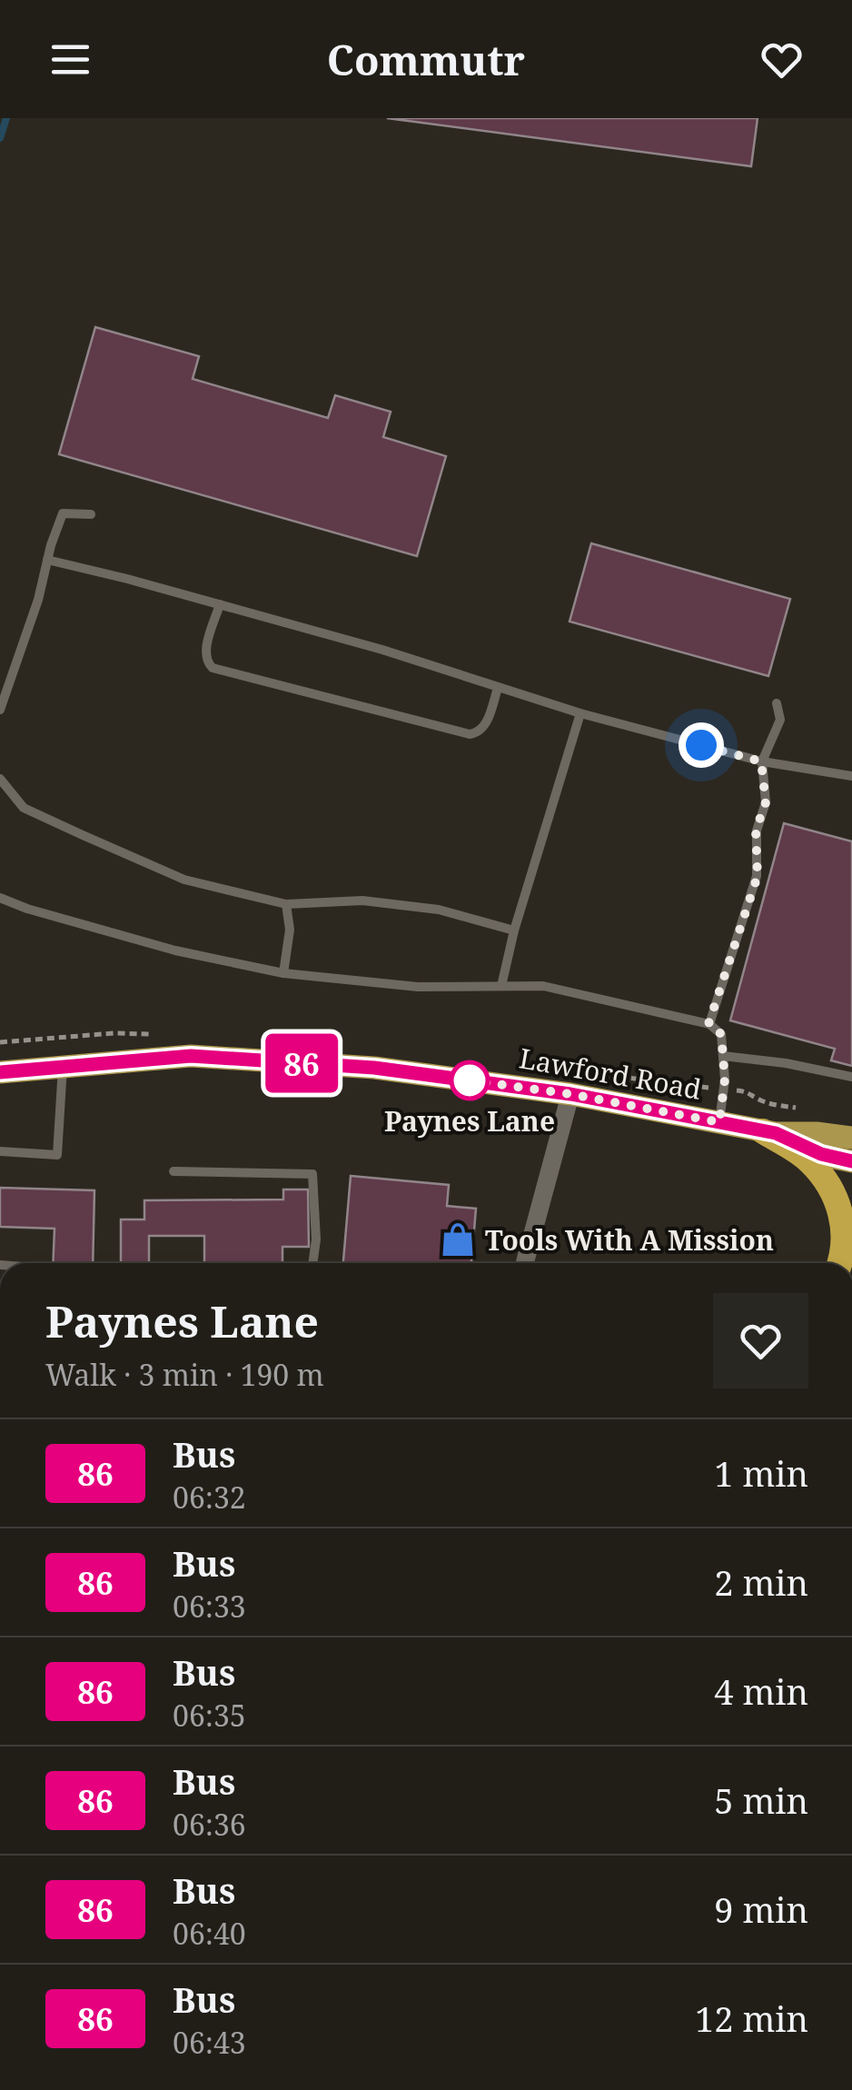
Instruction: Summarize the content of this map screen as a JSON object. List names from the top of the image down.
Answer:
{
  "streets": {
    "main road": ["Lawford Road"]
  },
  "places": {
    "other": ["Paynes Lane"],
    "shop": ["Tools With A Mission"]
  },
  "lines": ["bus line 86"],
  "page": {
    "header": "Commutr",
    "on_map": "86",
    "heading": ["Paynes Lane", "Walk · 3 min · 190 m"],
    "list": [
      {
        "mark": "86",
        "name": "Bus",
        "note": "06:32",
        "value": "1 min"
      },
      {
        "mark": "86",
        "name": "Bus",
        "note": "06:33",
        "value": "2 min"
      },
      {
        "mark": "86",
        "name": "Bus",
        "note": "06:35",
        "value": "4 min"
      },
      {
        "mark": "86",
        "name": "Bus",
        "note": "06:36",
        "value": "5 min"
      },
      {
        "mark": "86",
        "name": "Bus",
        "note": "06:40",
        "value": "9 min"
      },
      {
        "mark": "86",
        "name": "Bus",
        "note": "06:43",
        "value": "12 min"
      }
    ]
  }
}
